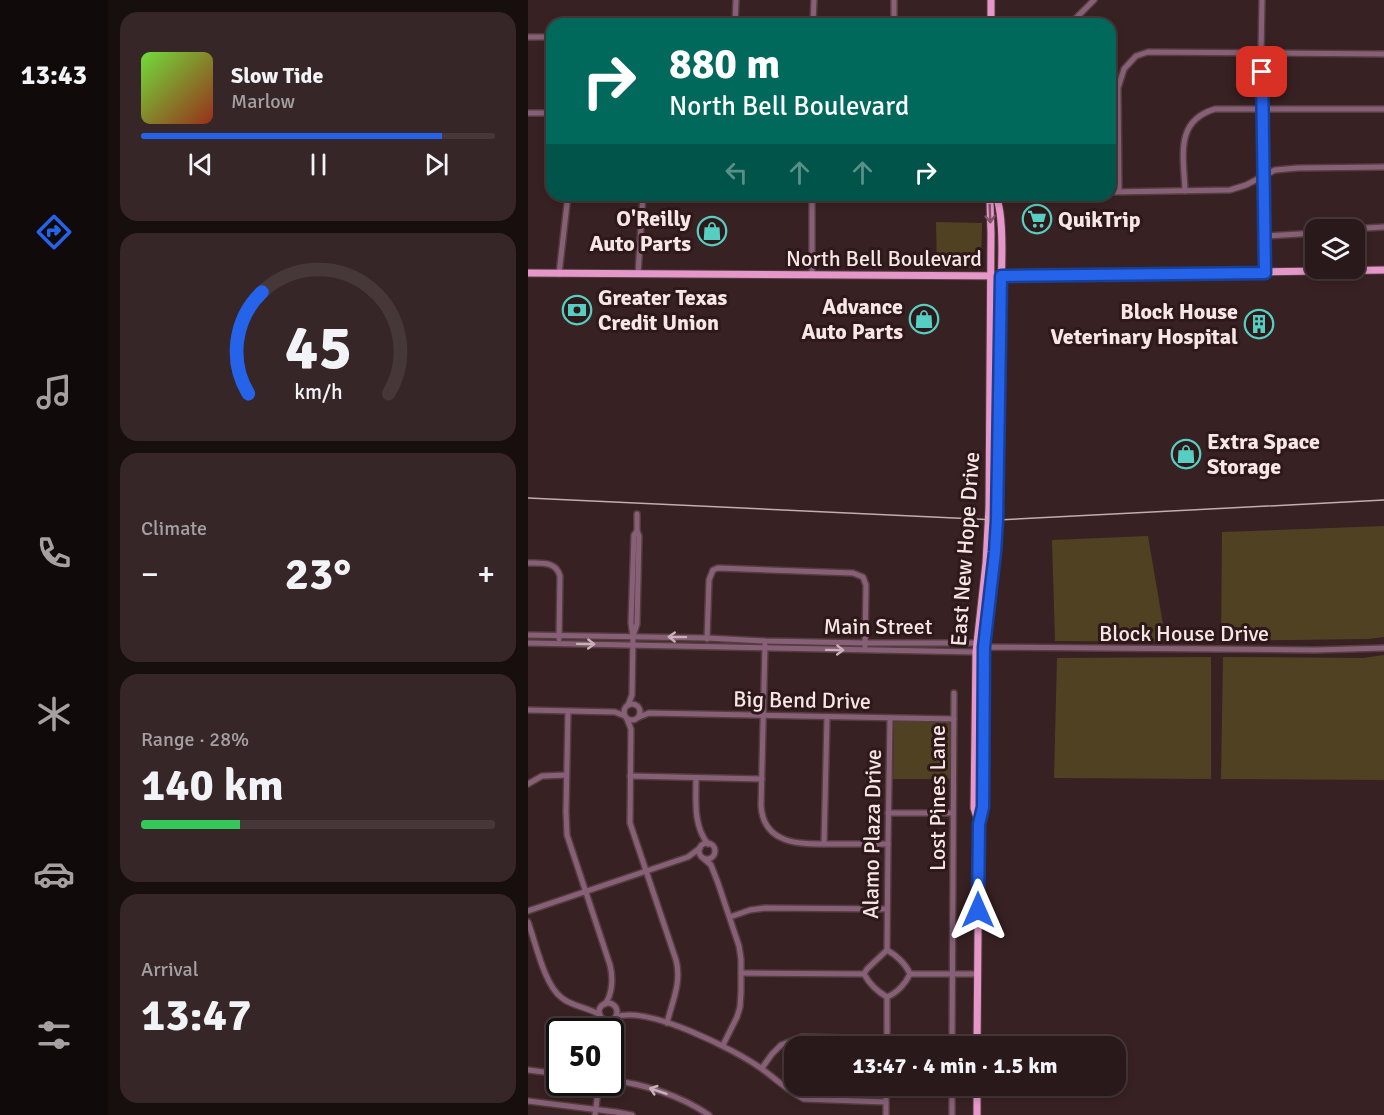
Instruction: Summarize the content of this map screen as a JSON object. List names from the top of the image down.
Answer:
{
  "streets": {
    "main road": ["North Bell Boulevard", "East New Hope Drive"],
    "street": [
      "Main Street",
      "Block House Drive",
      "Big Bend Drive",
      "Lost Pines Lane",
      "Alamo Plaza Drive"
    ]
  },
  "crossings": [
    ["North Bell Boulevard", "East New Hope Drive"],
    ["East New Hope Drive", "Main Street"],
    ["East New Hope Drive", "Block House Drive"],
    ["Big Bend Drive", "Lost Pines Lane"],
    ["Big Bend Drive", "Alamo Plaza Drive"]
  ],
  "places": {
    "supermarket": ["QuikTrip"],
    "shop": ["O'Reilly Auto Parts", "Advance Auto Parts", "Extra Space Storage"],
    "bank": ["Greater Texas Credit Union"],
    "building": ["Block House Veterinary Hospital"]
  },
  "page": {
    "tabs": "13:43",
    "turn": ["880 m", "North Bell Boulevard"],
    "song": ["Slow Tide", "Marlow"],
    "tile": [
      "Climate",
      ["Range · 28%", "140 km"],
      ["Arrival", "13:47"]
    ],
    "heat": ["−", "23°", "+"],
    "limit": "50",
    "trip": "13:47 · 4 min · 1.5 km",
    "gauge": ["45", "km/h"]
  }
}
